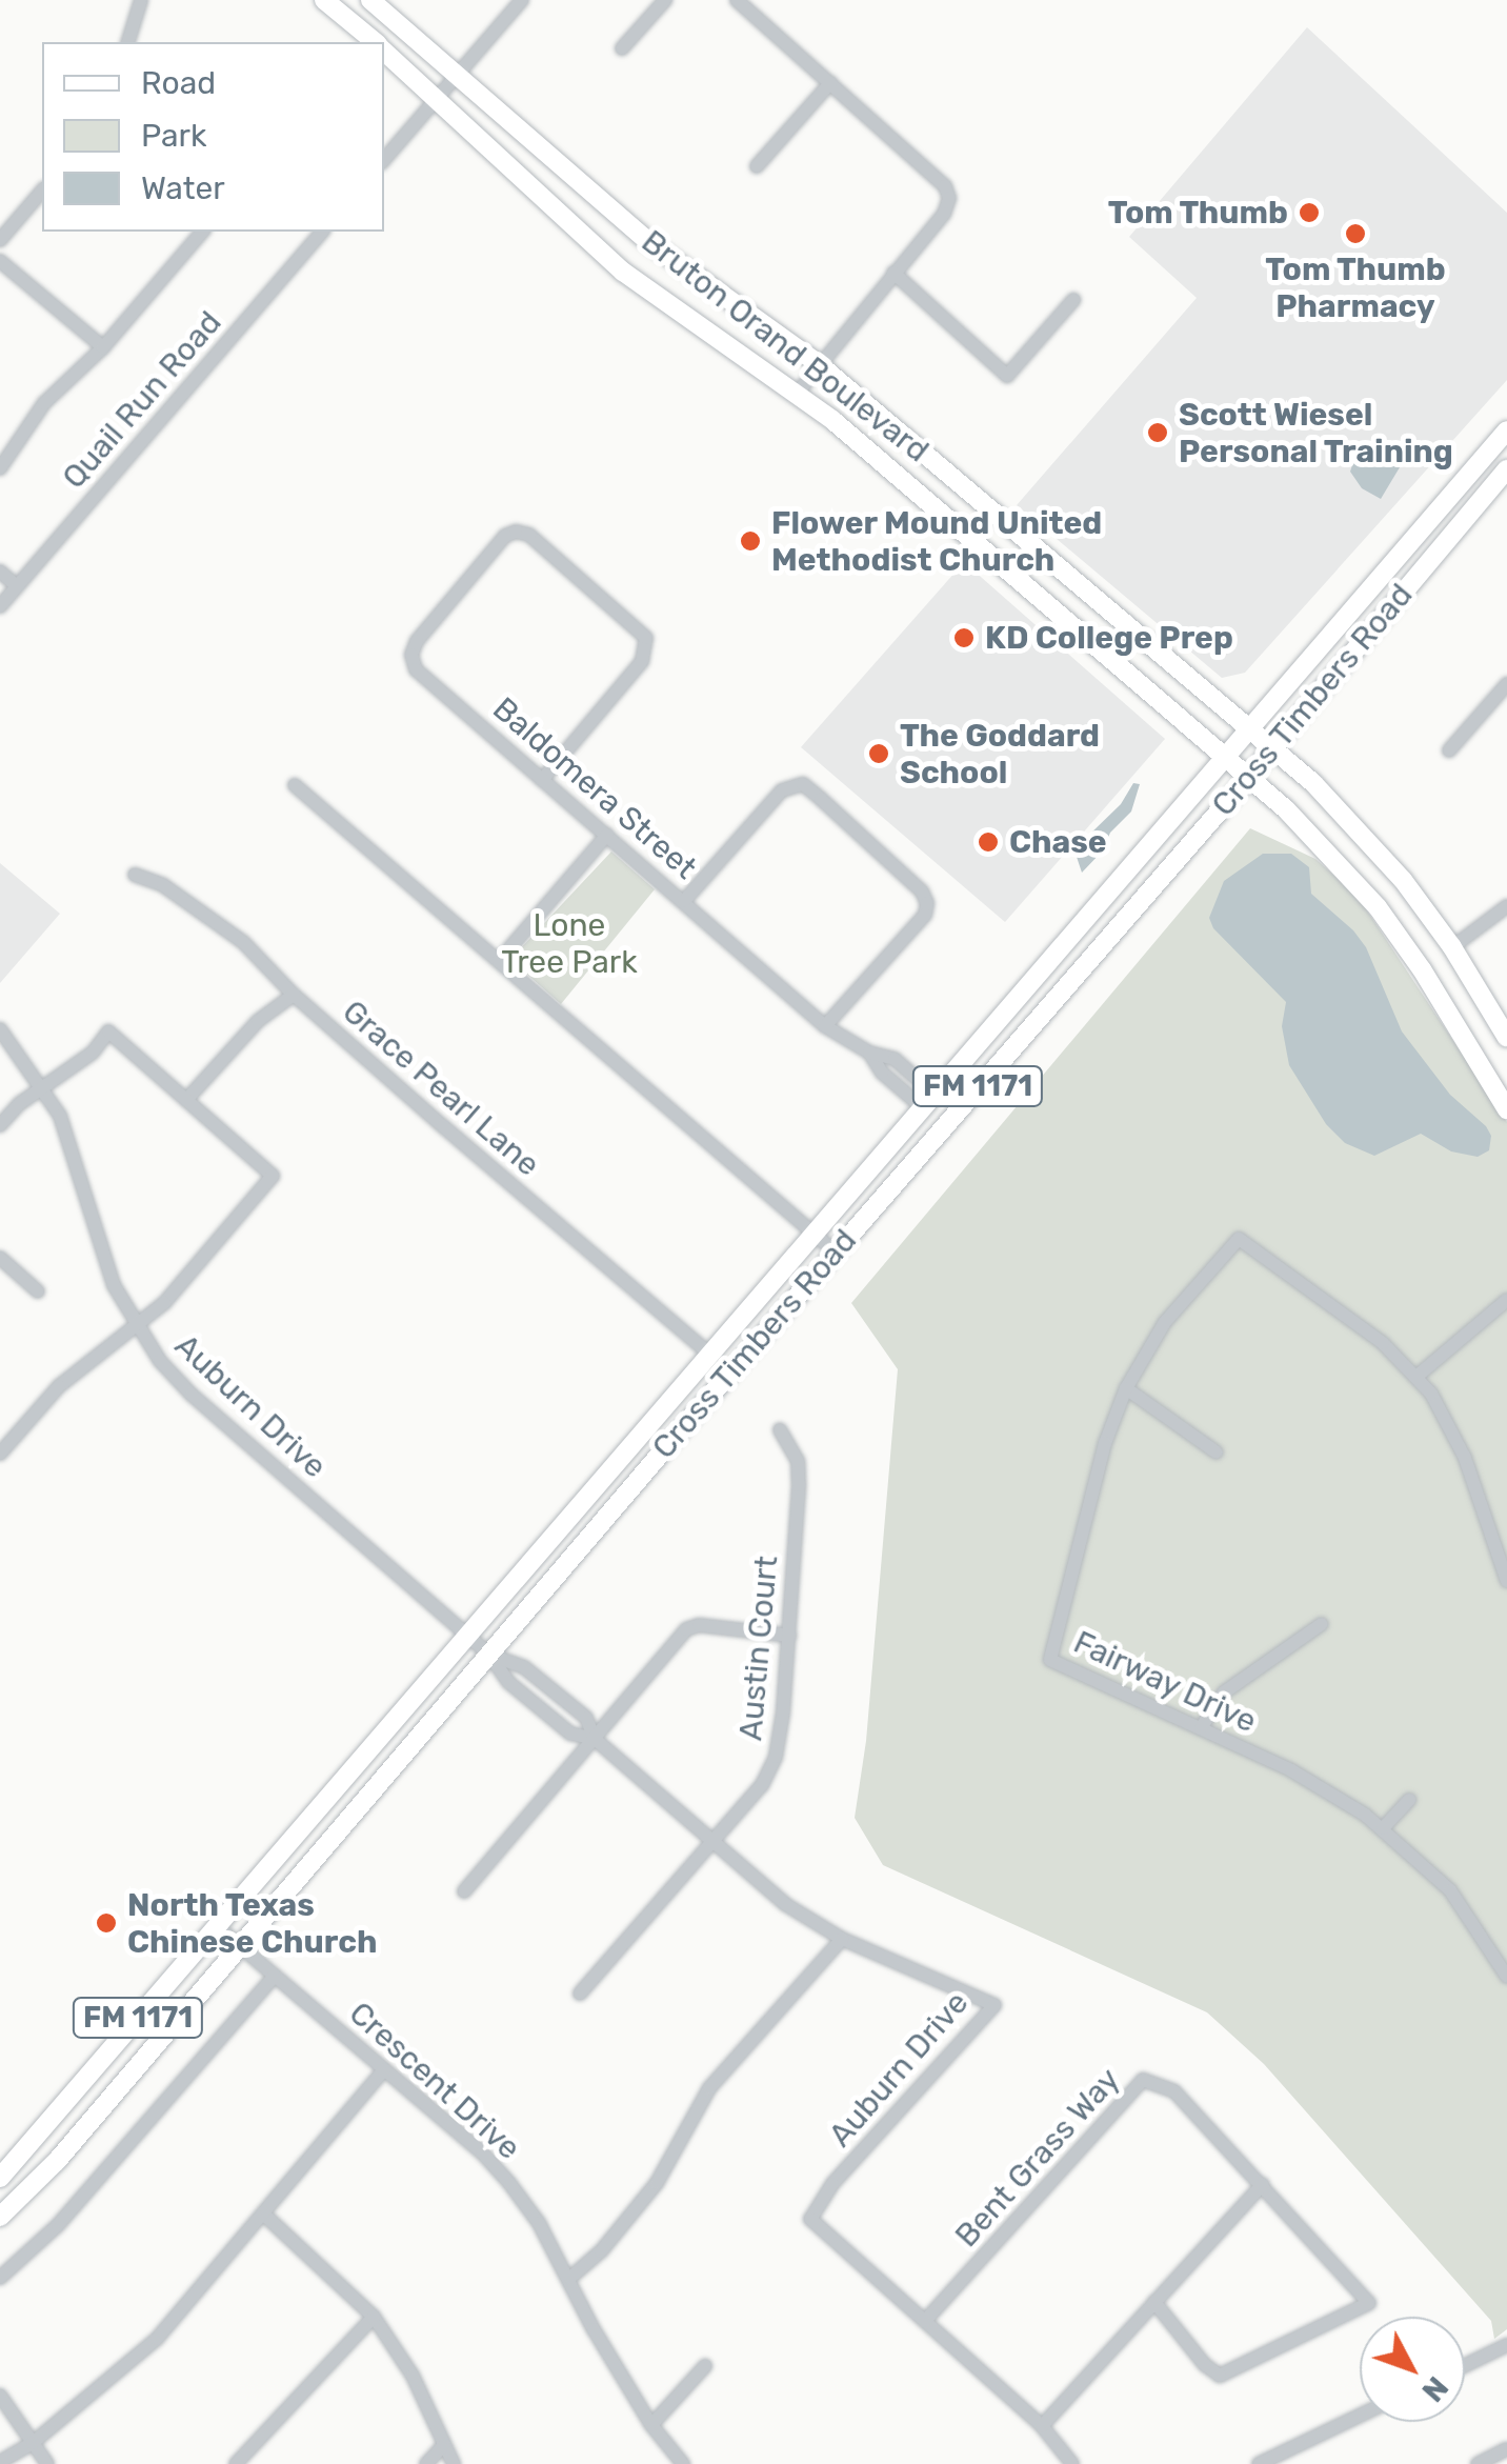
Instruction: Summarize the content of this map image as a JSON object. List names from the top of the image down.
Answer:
{
  "streets": {
    "main road": ["Bruton Orand Boulevard", "Cross Timbers Road", "FM 1171"],
    "street": [
      "Quail Run Road",
      "Baldomera Street",
      "Grace Pearl Lane",
      "Auburn Drive",
      "Austin Court",
      "Fairway Drive",
      "Crescent Drive",
      "Bent Grass Way"
    ]
  },
  "crossings": [
    ["Bruton Orand Boulevard", "Cross Timbers Road"],
    ["Cross Timbers Road", "Baldomera Street"],
    ["Cross Timbers Road", "Grace Pearl Lane"],
    ["Cross Timbers Road", "Auburn Drive"],
    ["Cross Timbers Road", "Crescent Drive"],
    ["Auburn Drive", "Austin Court"],
    ["Auburn Drive", "Bent Grass Way"]
  ],
  "parks": ["Lone Tree Park"],
  "places": [
    "Tom Thumb",
    "Tom Thumb Pharmacy",
    "Scott Wiesel Personal Training",
    "Flower Mound United Methodist Church",
    "KD College Prep",
    "The Goddard School",
    "Chase",
    "North Texas Chinese Church"
  ],
  "legend": ["Road", "Park", "Water"],
  "north": "bottom right"
}
